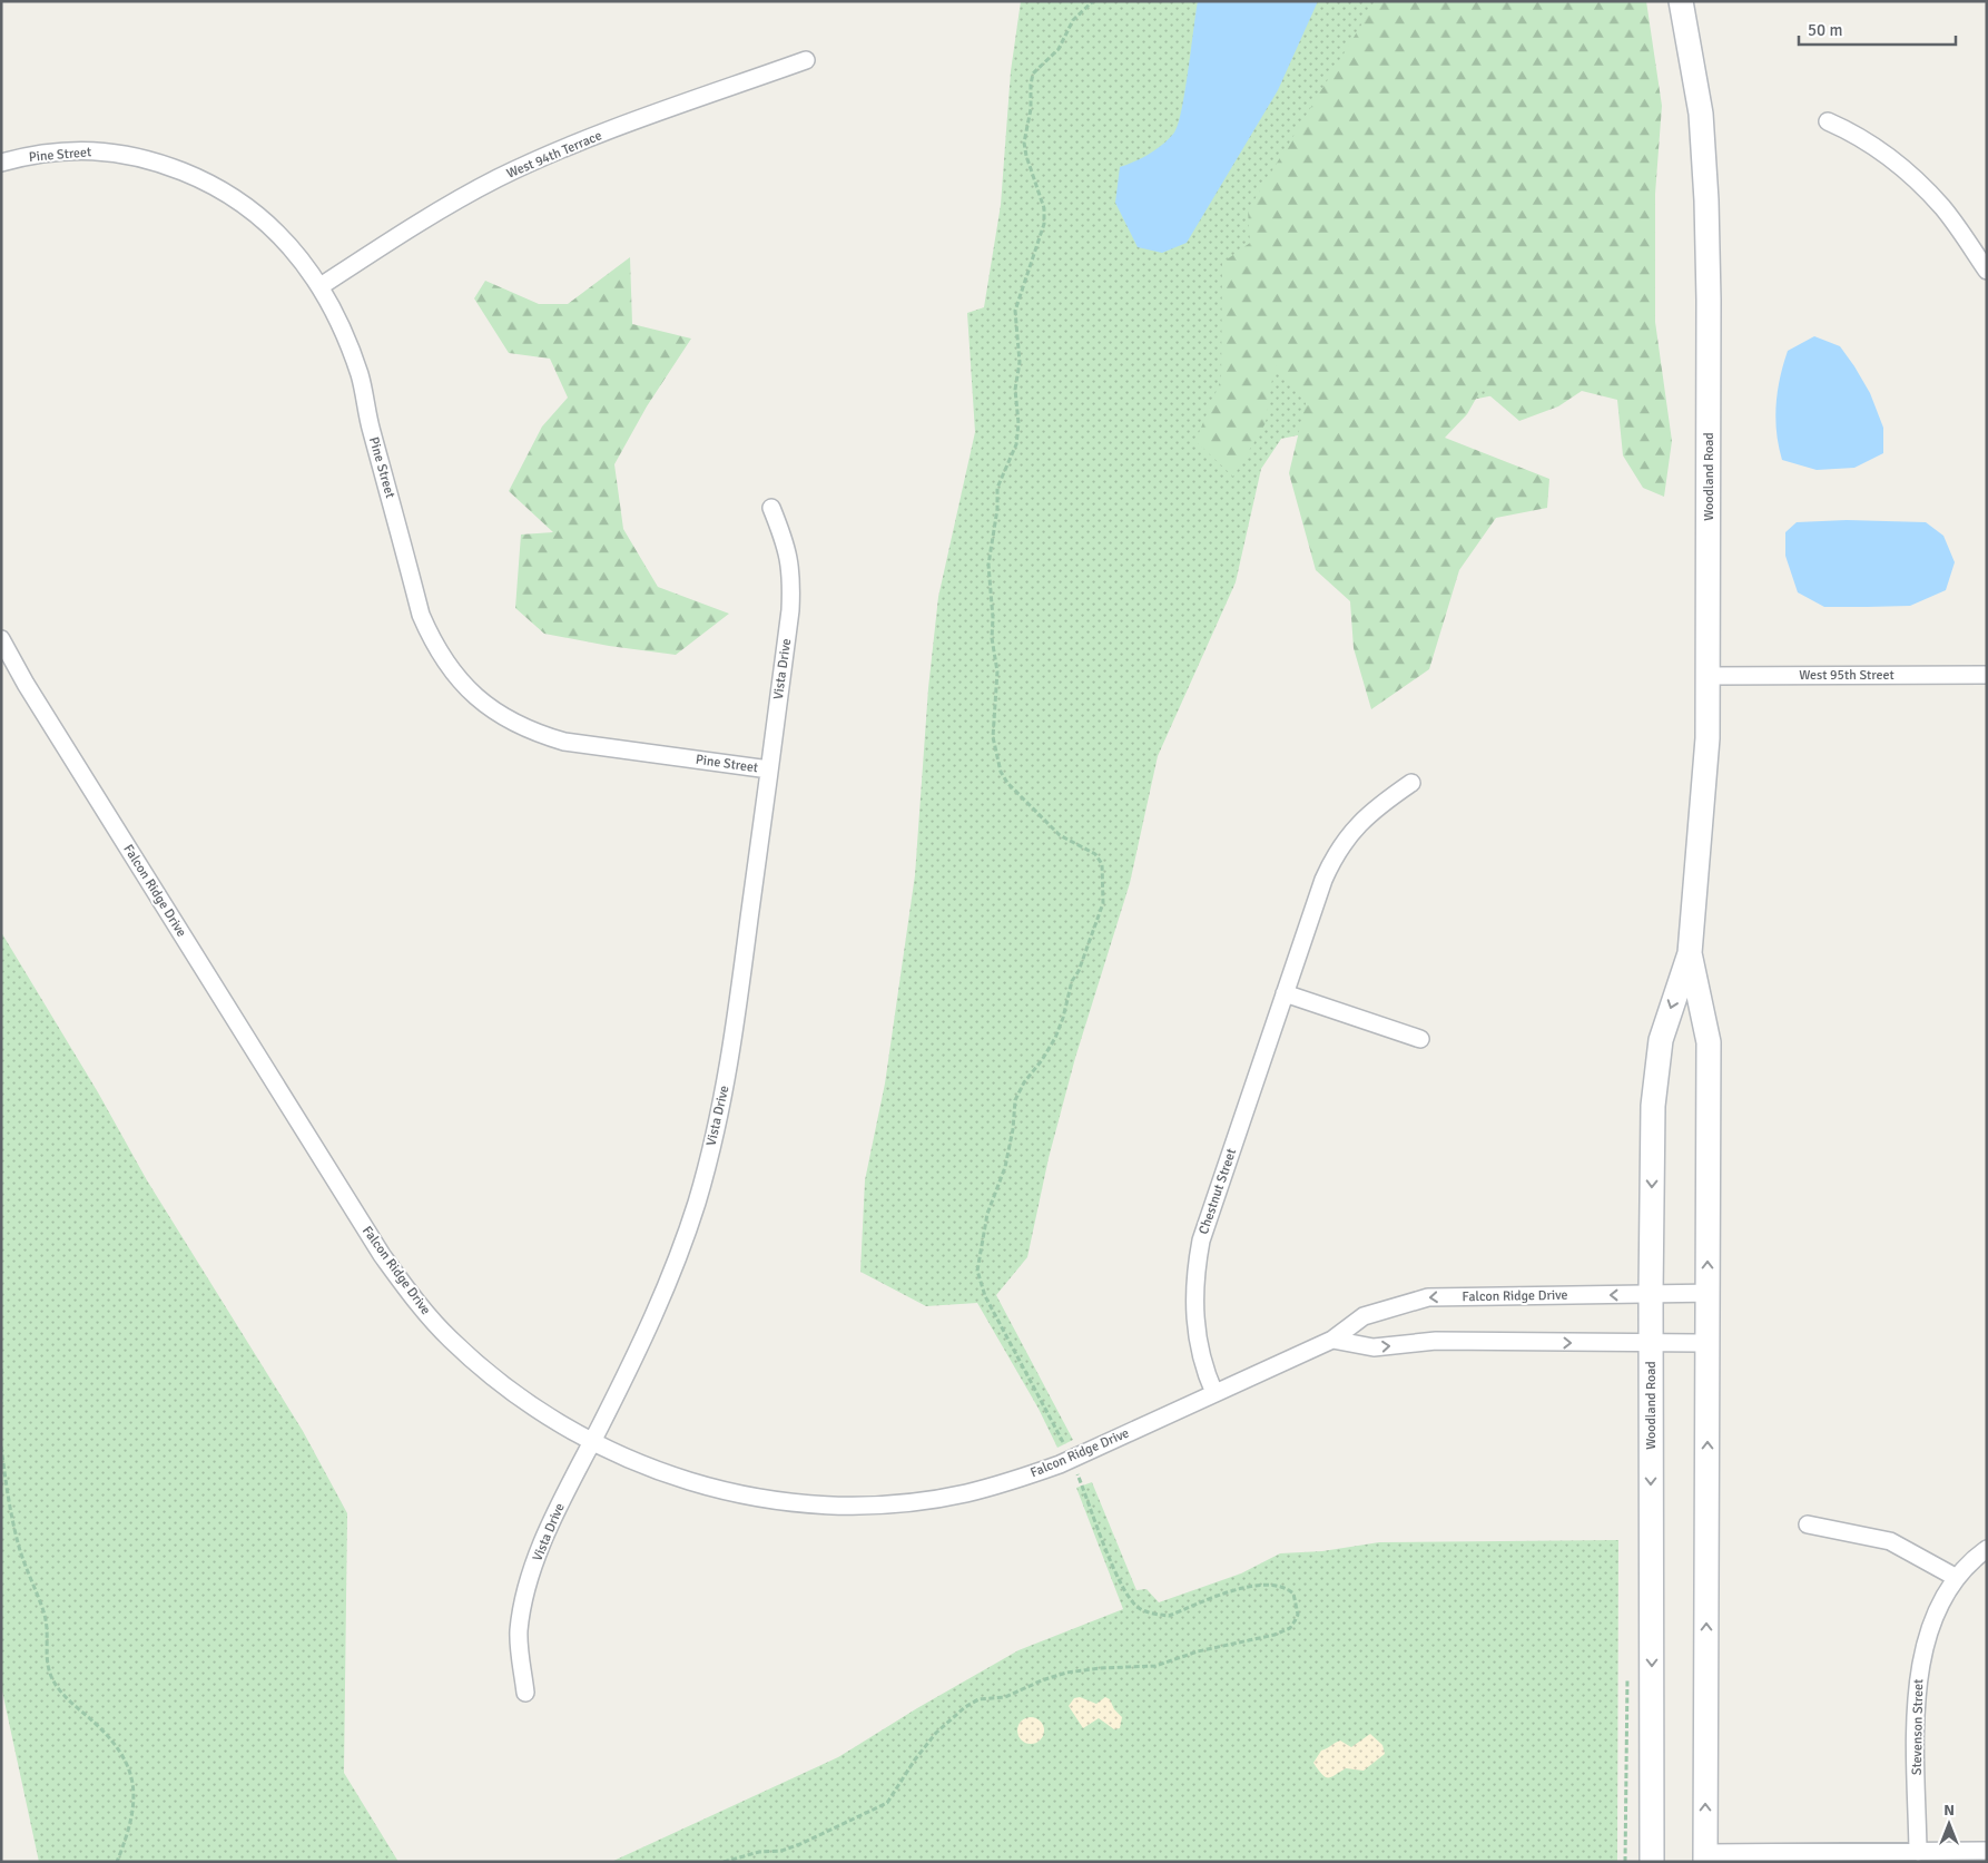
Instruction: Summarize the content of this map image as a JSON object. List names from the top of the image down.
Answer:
{
  "streets": {
    "main road": ["Woodland Road"],
    "street": [
      "Pine Street",
      "West 94th Terrace",
      "Vista Drive",
      "West 95th Street",
      "Falcon Ridge Drive",
      "Chestnut Street",
      "Stevenson Street"
    ]
  },
  "crossings": [
    ["Pine Street", "West 94th Terrace"],
    ["Pine Street", "Vista Drive"],
    ["Woodland Road", "West 95th Street"],
    ["Woodland Road", "Falcon Ridge Drive"],
    ["Vista Drive", "Falcon Ridge Drive"],
    ["Falcon Ridge Drive", "Chestnut Street"]
  ],
  "scale_bar": "50 m",
  "north": "top"
}
